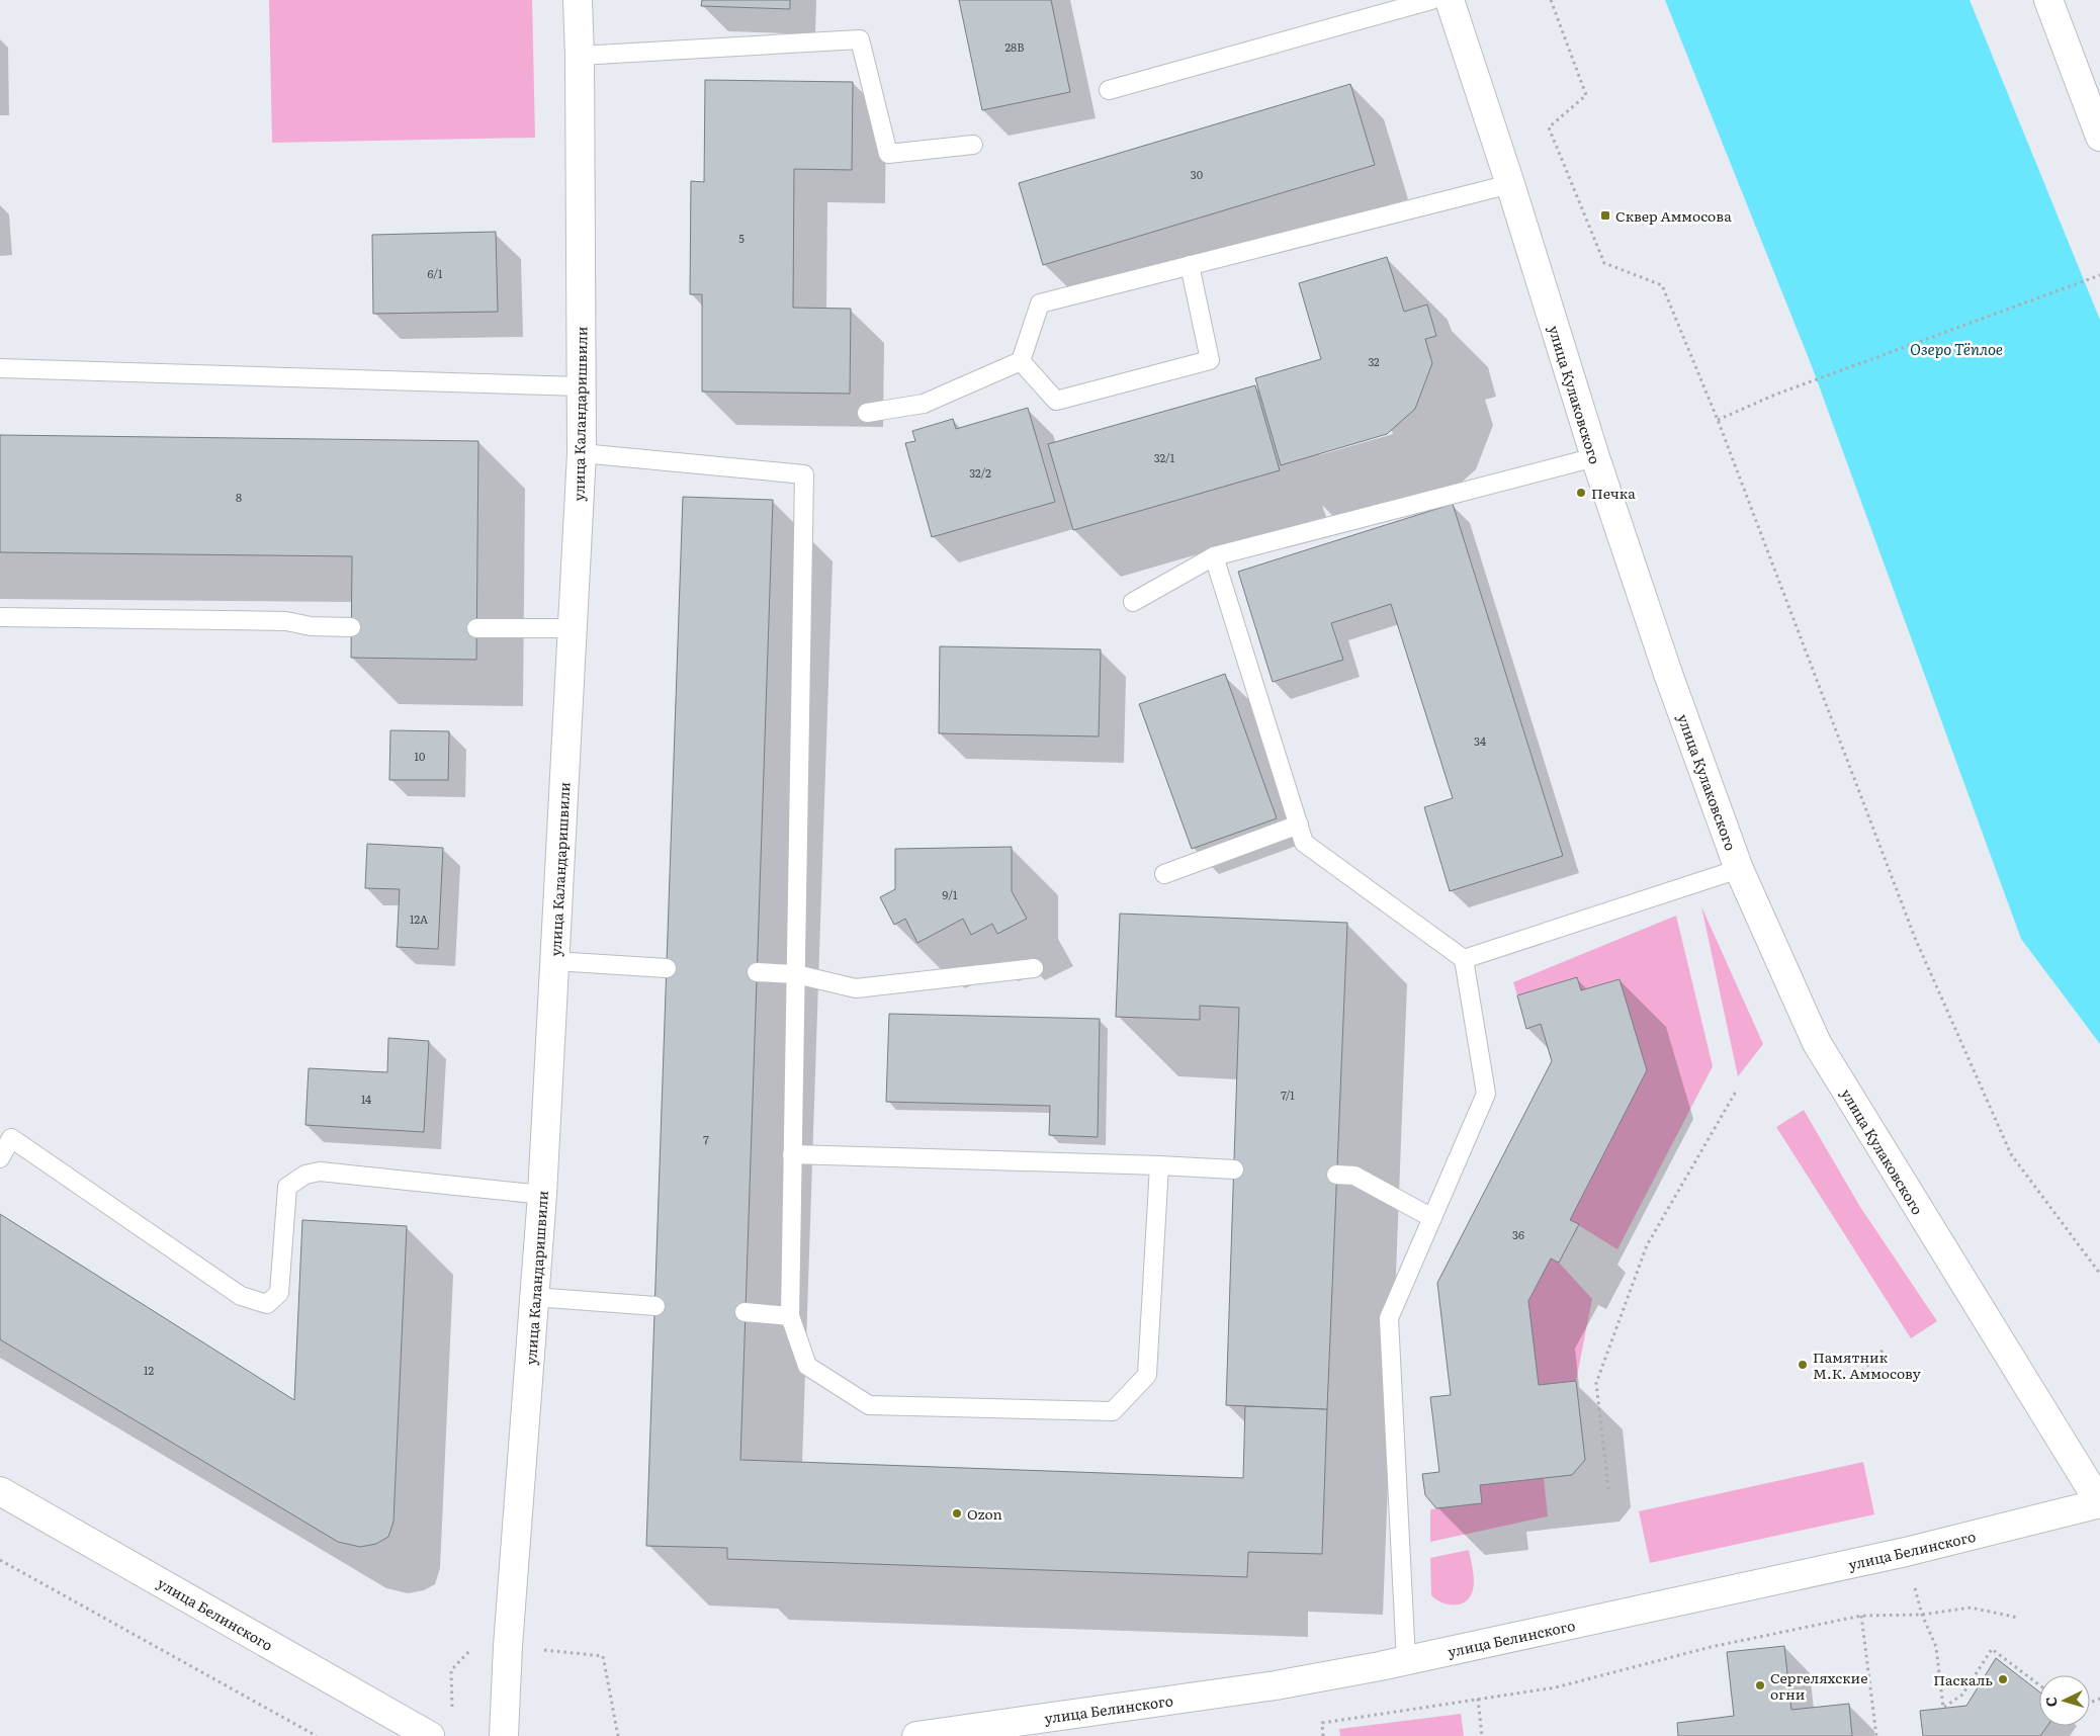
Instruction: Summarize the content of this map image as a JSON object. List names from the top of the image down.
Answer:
{
  "streets": {
    "street": ["улица Кулаковского", "улица Каландаришвили", "улица Белинского"]
  },
  "crossings": [
    ["улица Кулаковского", "улица Белинского"]
  ],
  "water": ["Озеро Тёплое"],
  "places": {
    "transit": ["Сквер Аммосова"],
    "other": [
      "Печка",
      "Памятник М.К. Аммосову",
      "Ozon",
      "Паскаль",
      "Сергеляхские огни"
    ]
  },
  "house_numbers": [
    "28В",
    "30",
    "5",
    "6/1",
    "32",
    "32/1",
    "32/2",
    "8",
    "34",
    "10",
    "9/1",
    "12А",
    "7/1",
    "14",
    "7",
    "36",
    "12"
  ],
  "north": "left"
}
